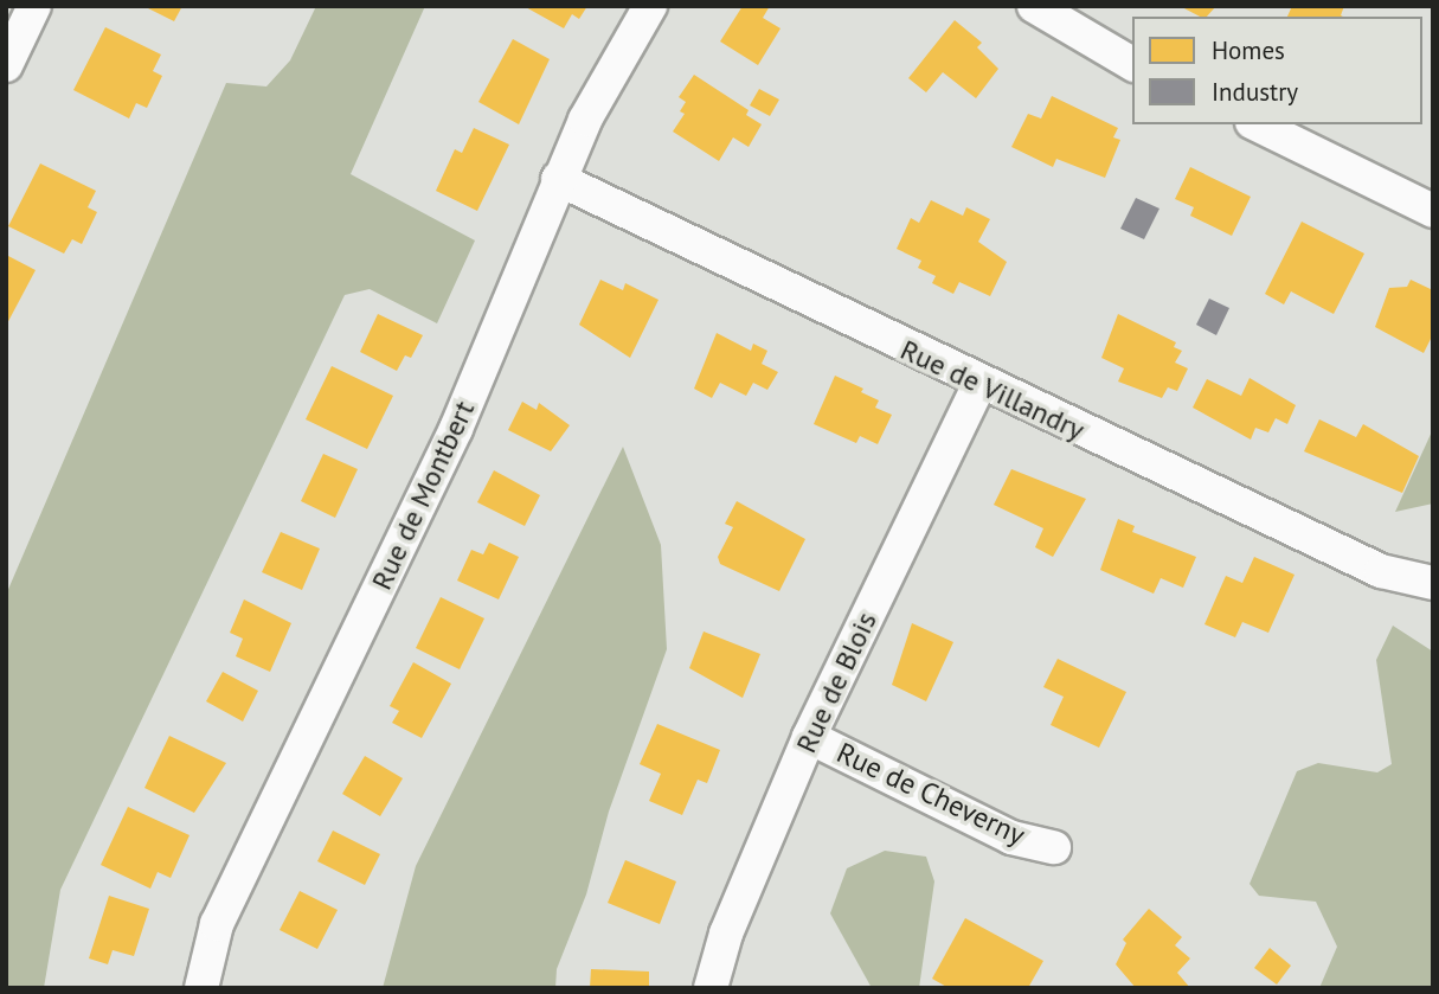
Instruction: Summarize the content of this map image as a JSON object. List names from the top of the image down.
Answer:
{
  "streets": {
    "street": [
      "Rue de Villandry",
      "Rue de Montbert",
      "Rue de Blois",
      "Rue de Cheverny"
    ]
  },
  "crossings": [
    ["Rue de Villandry", "Rue de Montbert"],
    ["Rue de Villandry", "Rue de Blois"],
    ["Rue de Blois", "Rue de Cheverny"]
  ],
  "legend": ["Homes", "Industry"]
}
